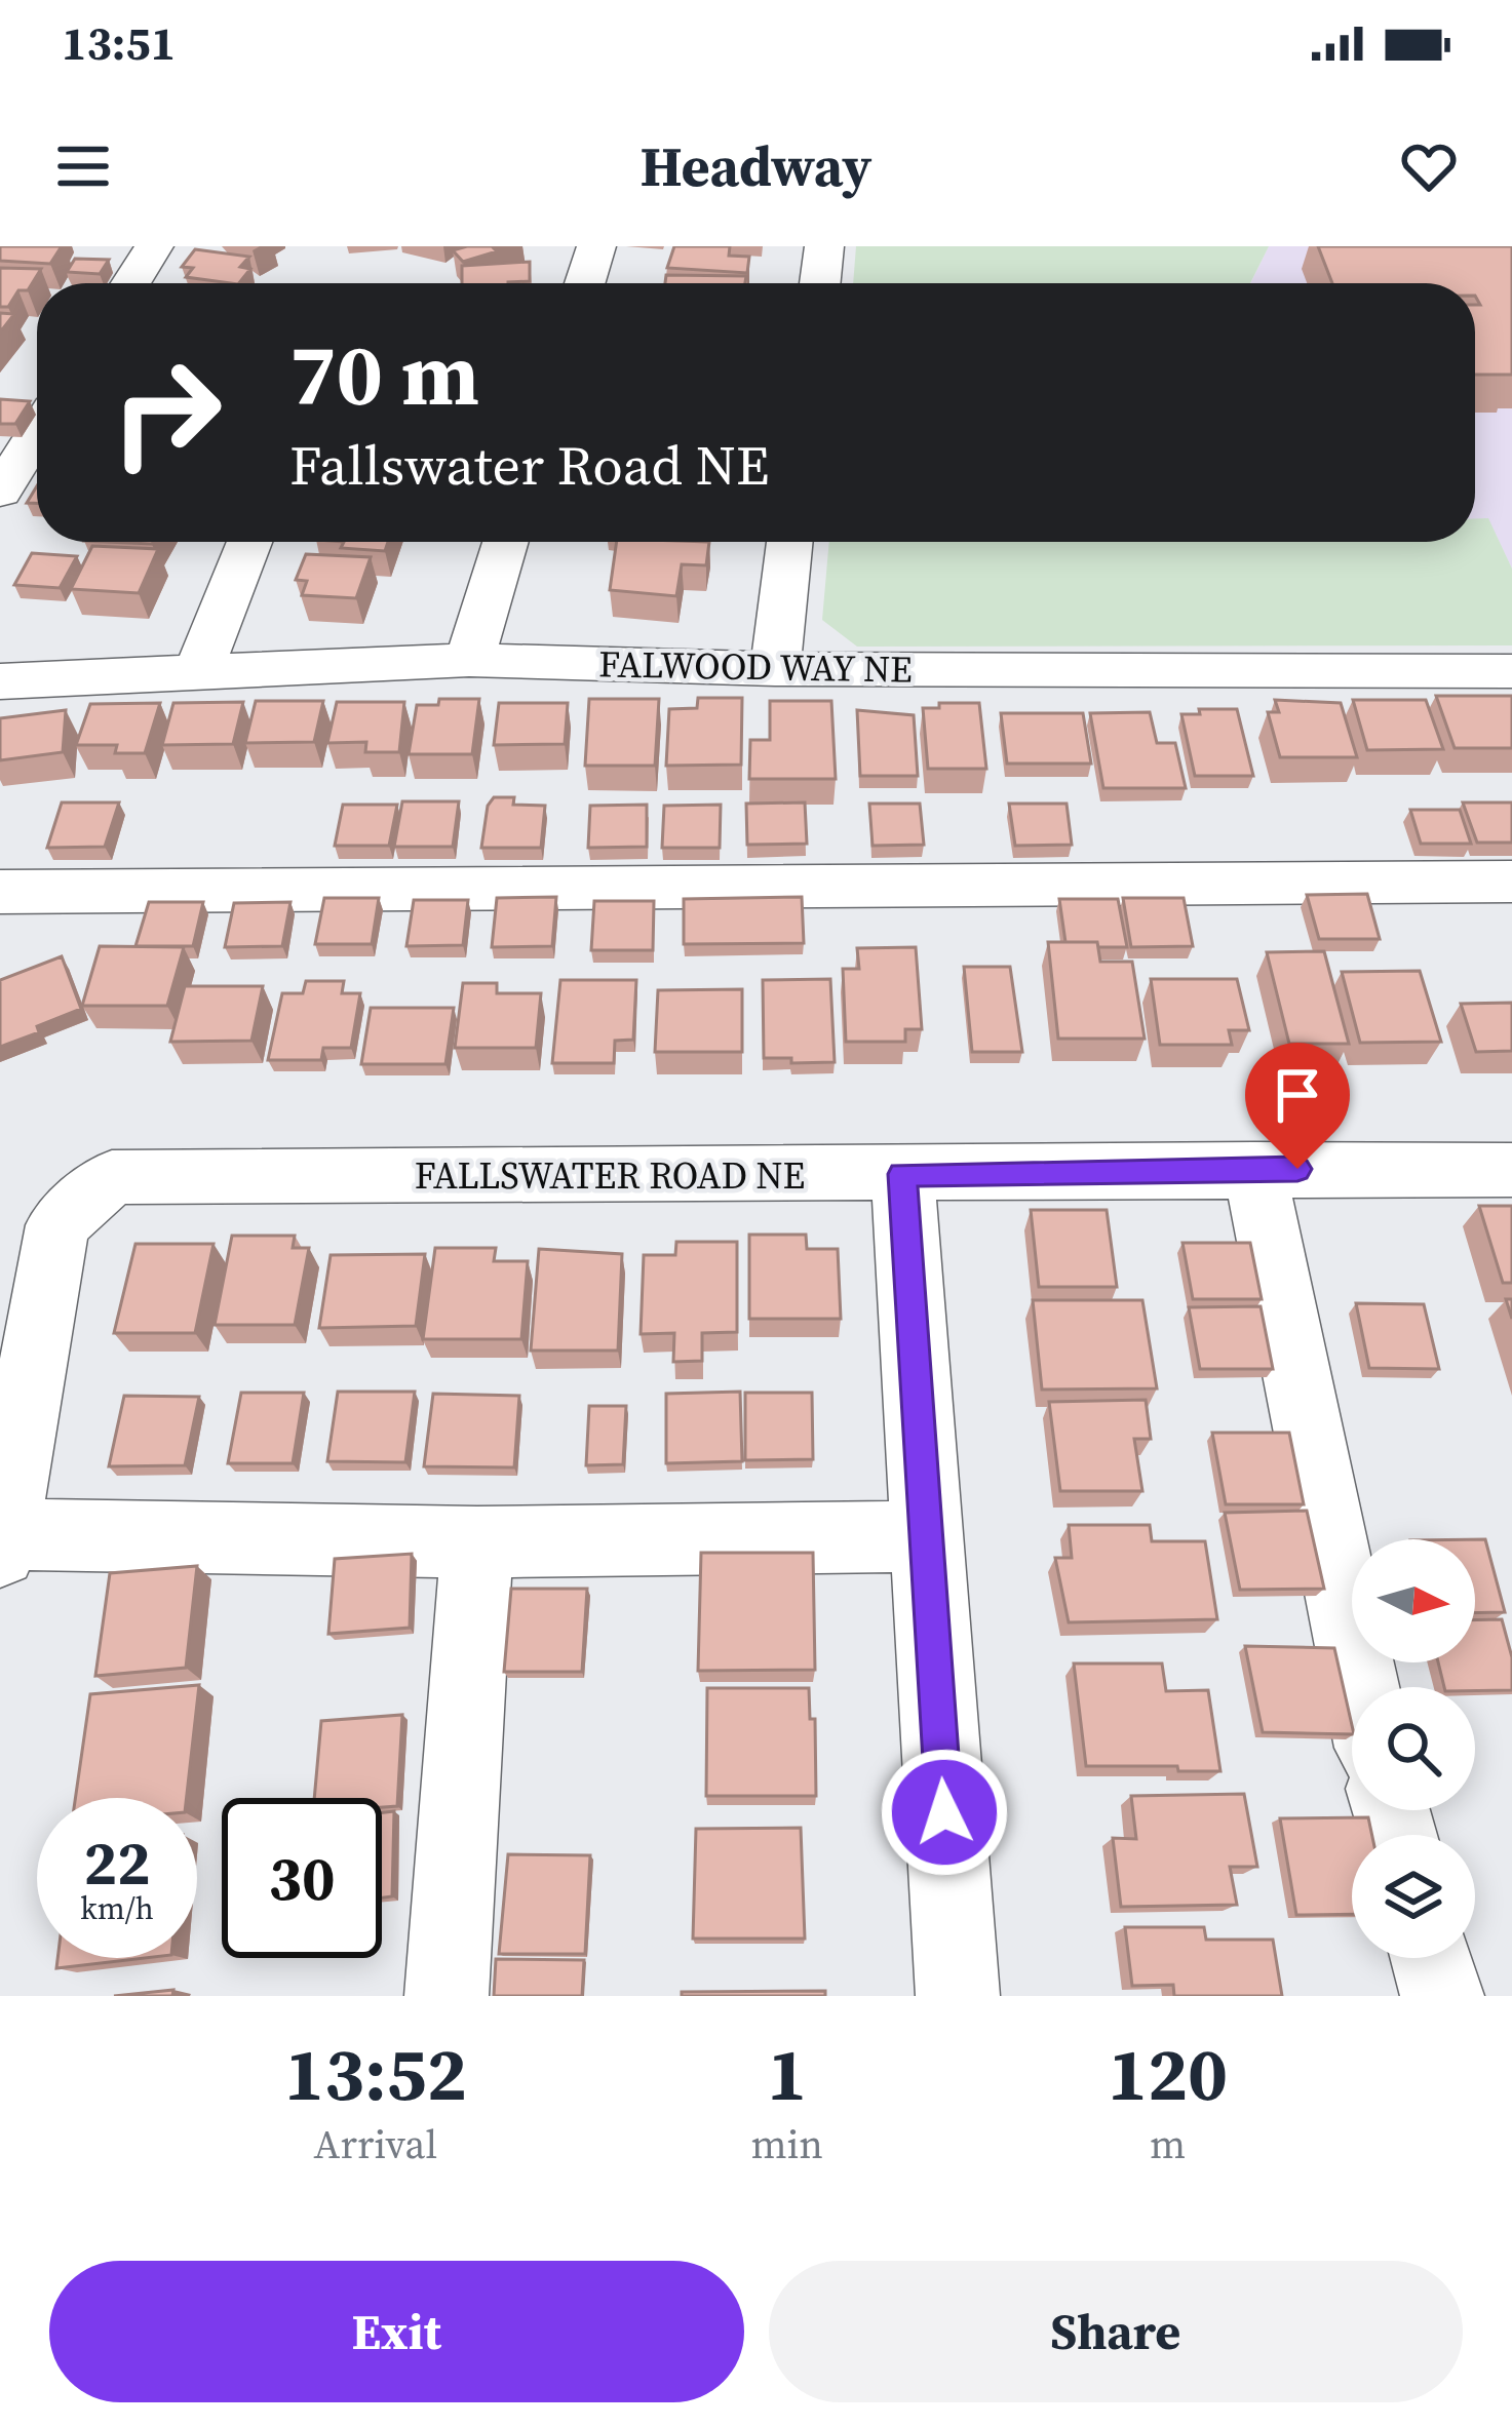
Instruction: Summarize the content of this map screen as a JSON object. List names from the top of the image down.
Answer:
{
  "streets": {
    "street": ["FALWOOD WAY NE", "FALLSWATER ROAD NE"]
  },
  "north": "right",
  "page": {
    "status": "13:51",
    "header": "Headway",
    "turn": ["70 m", "Fallswater Road NE"],
    "speed": "22 km/h",
    "limit": "30",
    "eta": [
      "13:52",
      "Arrival",
      "1",
      "min",
      "120",
      "m"
    ],
    "buttons": ["Exit", "Share"]
  }
}
